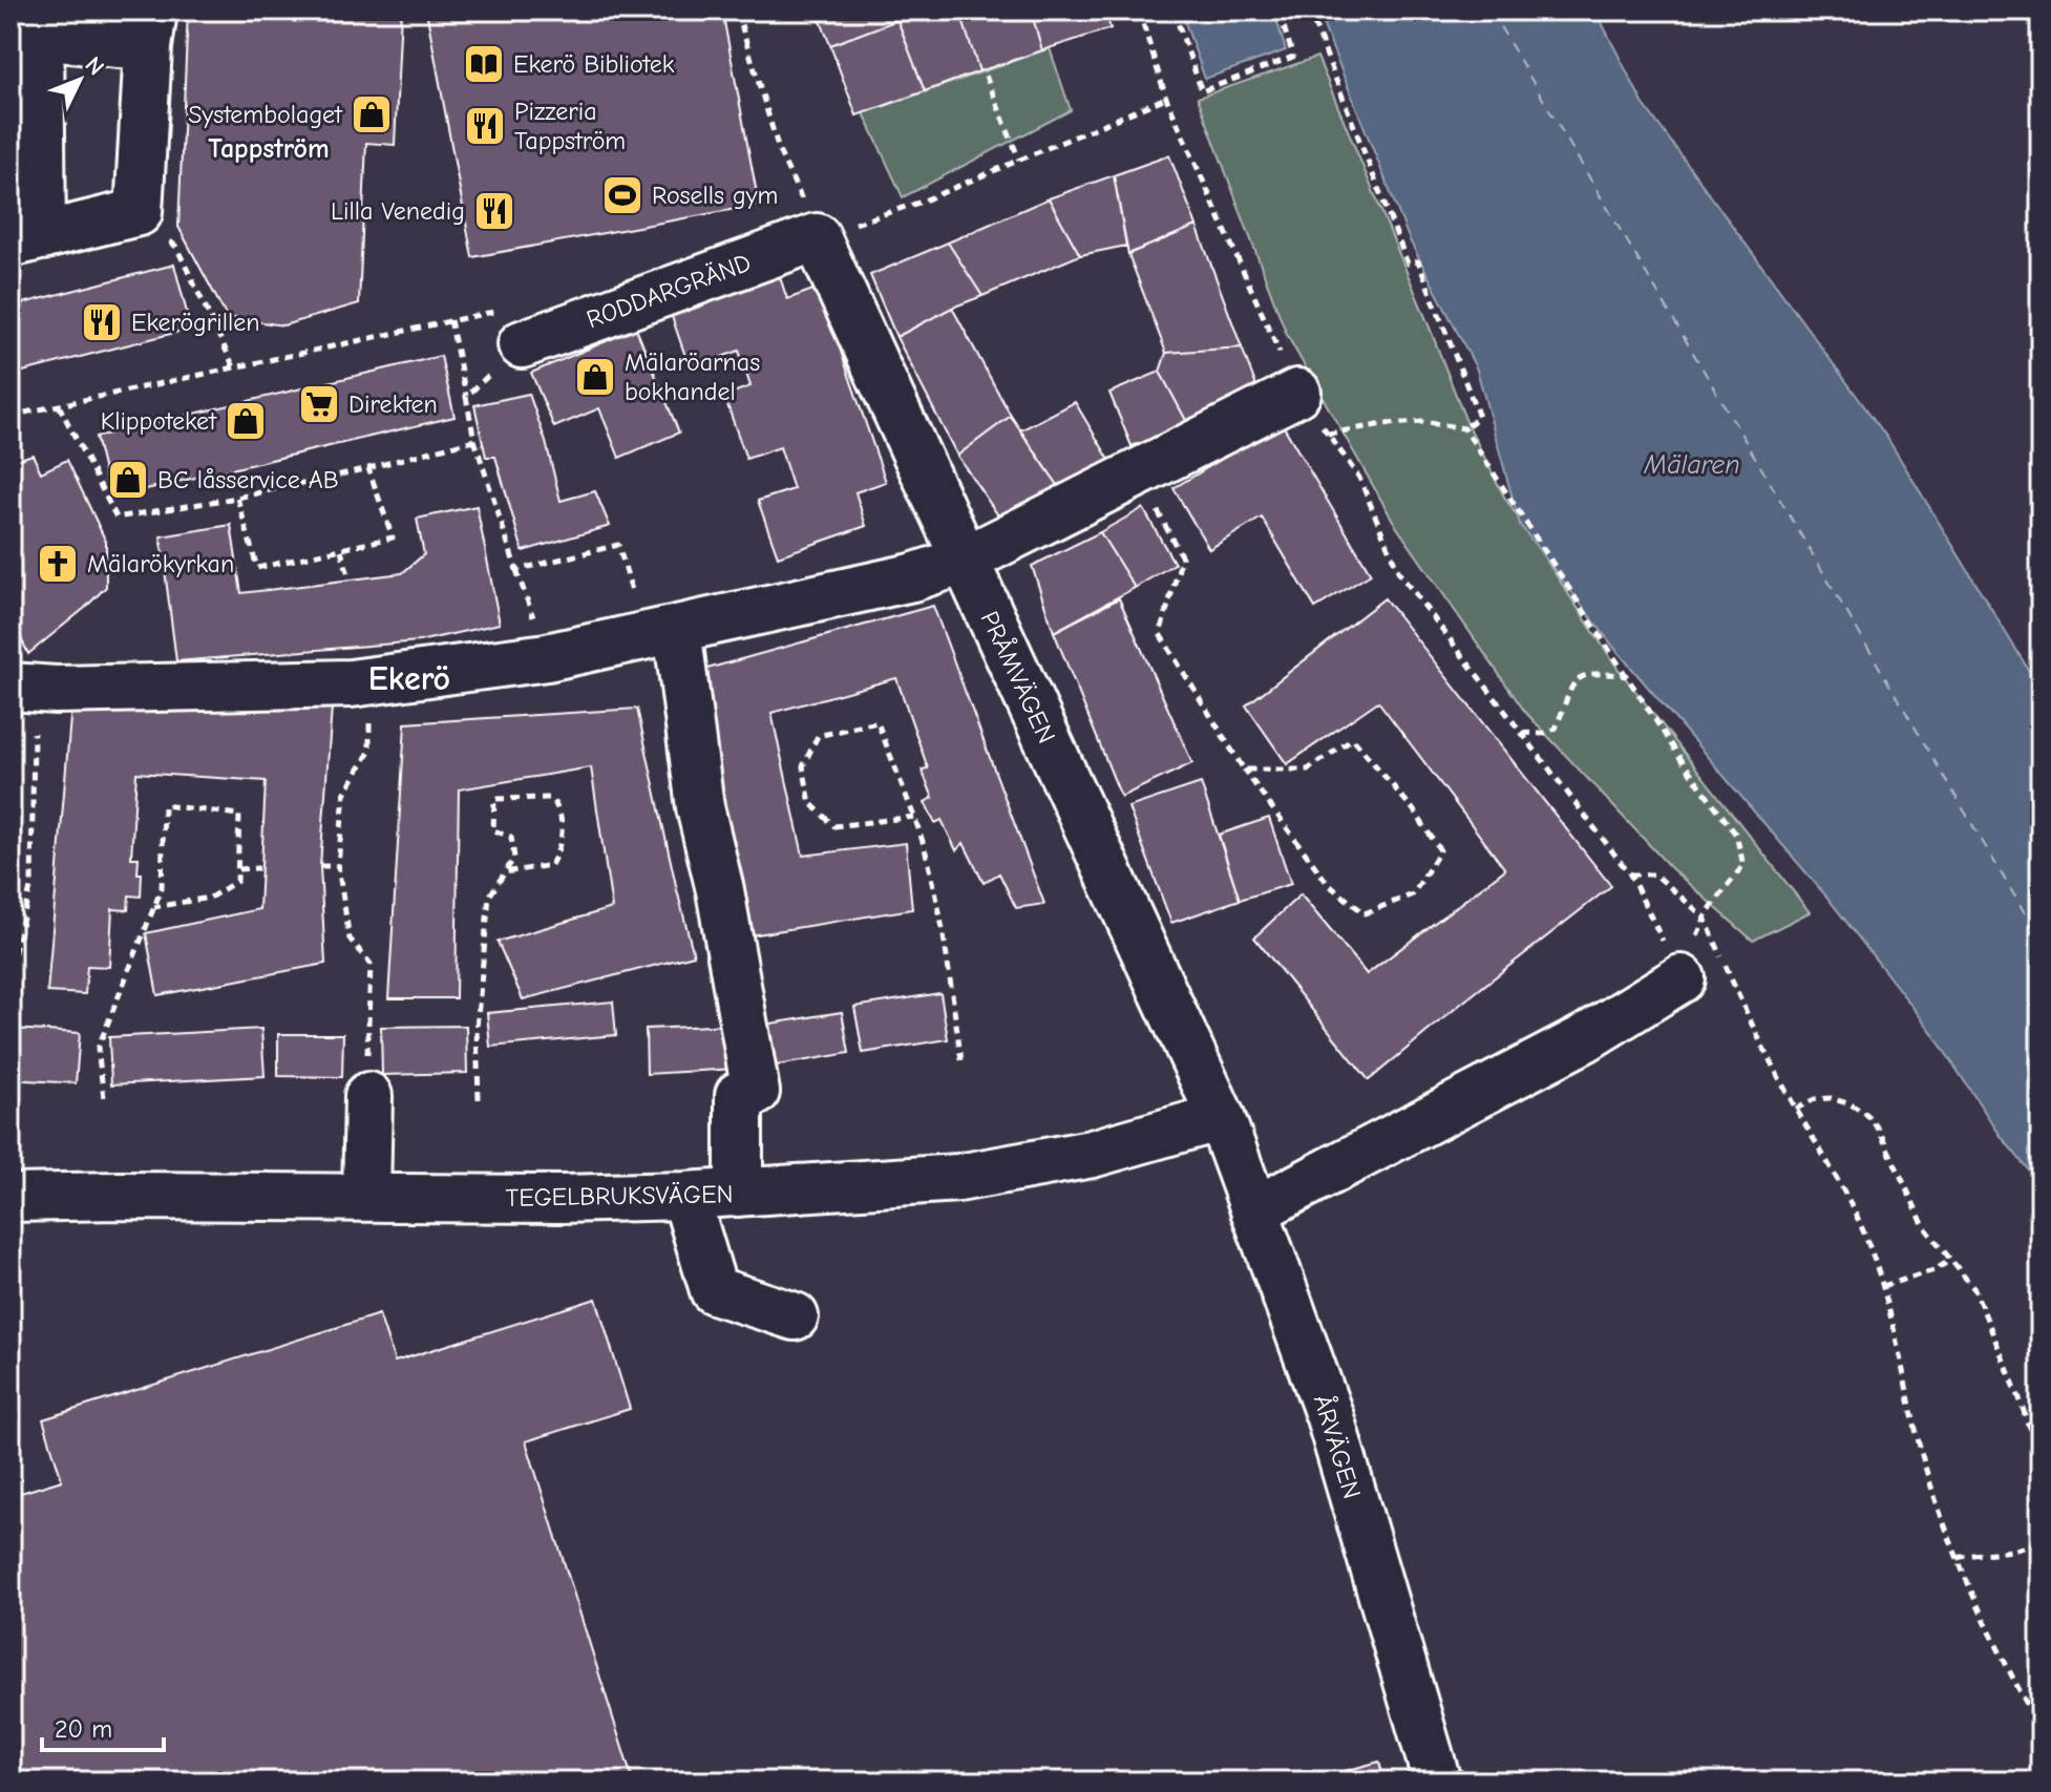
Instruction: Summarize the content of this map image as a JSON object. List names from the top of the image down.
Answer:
{
  "streets": {
    "street": [
      "RODDARGRÄND",
      "PRÅMVÄGEN",
      "TEGELBRUKSVÄGEN",
      "ÅRVÄGEN"
    ]
  },
  "crossings": [
    ["RODDARGRÄND", "PRÅMVÄGEN"],
    ["PRÅMVÄGEN", "TEGELBRUKSVÄGEN"],
    ["PRÅMVÄGEN", "ÅRVÄGEN"],
    ["TEGELBRUKSVÄGEN", "ÅRVÄGEN"]
  ],
  "districts": ["Tappström", "Ekerö"],
  "water": ["Mälaren"],
  "places": {
    "library": ["Ekerö Bibliotek"],
    "shop": [
      "Systembolaget",
      "Mälaröarnas bokhandel",
      "Klippoteket",
      "BC låsservice AB"
    ],
    "restaurant": ["Pizzeria Tappström", "Lilla Venedig", "Ekerögrillen"],
    "sports": ["Rosells gym"],
    "supermarket": ["Direkten"],
    "church": ["Mälarökyrkan"]
  },
  "scale_bar": "20 m",
  "north": "top right"
}
